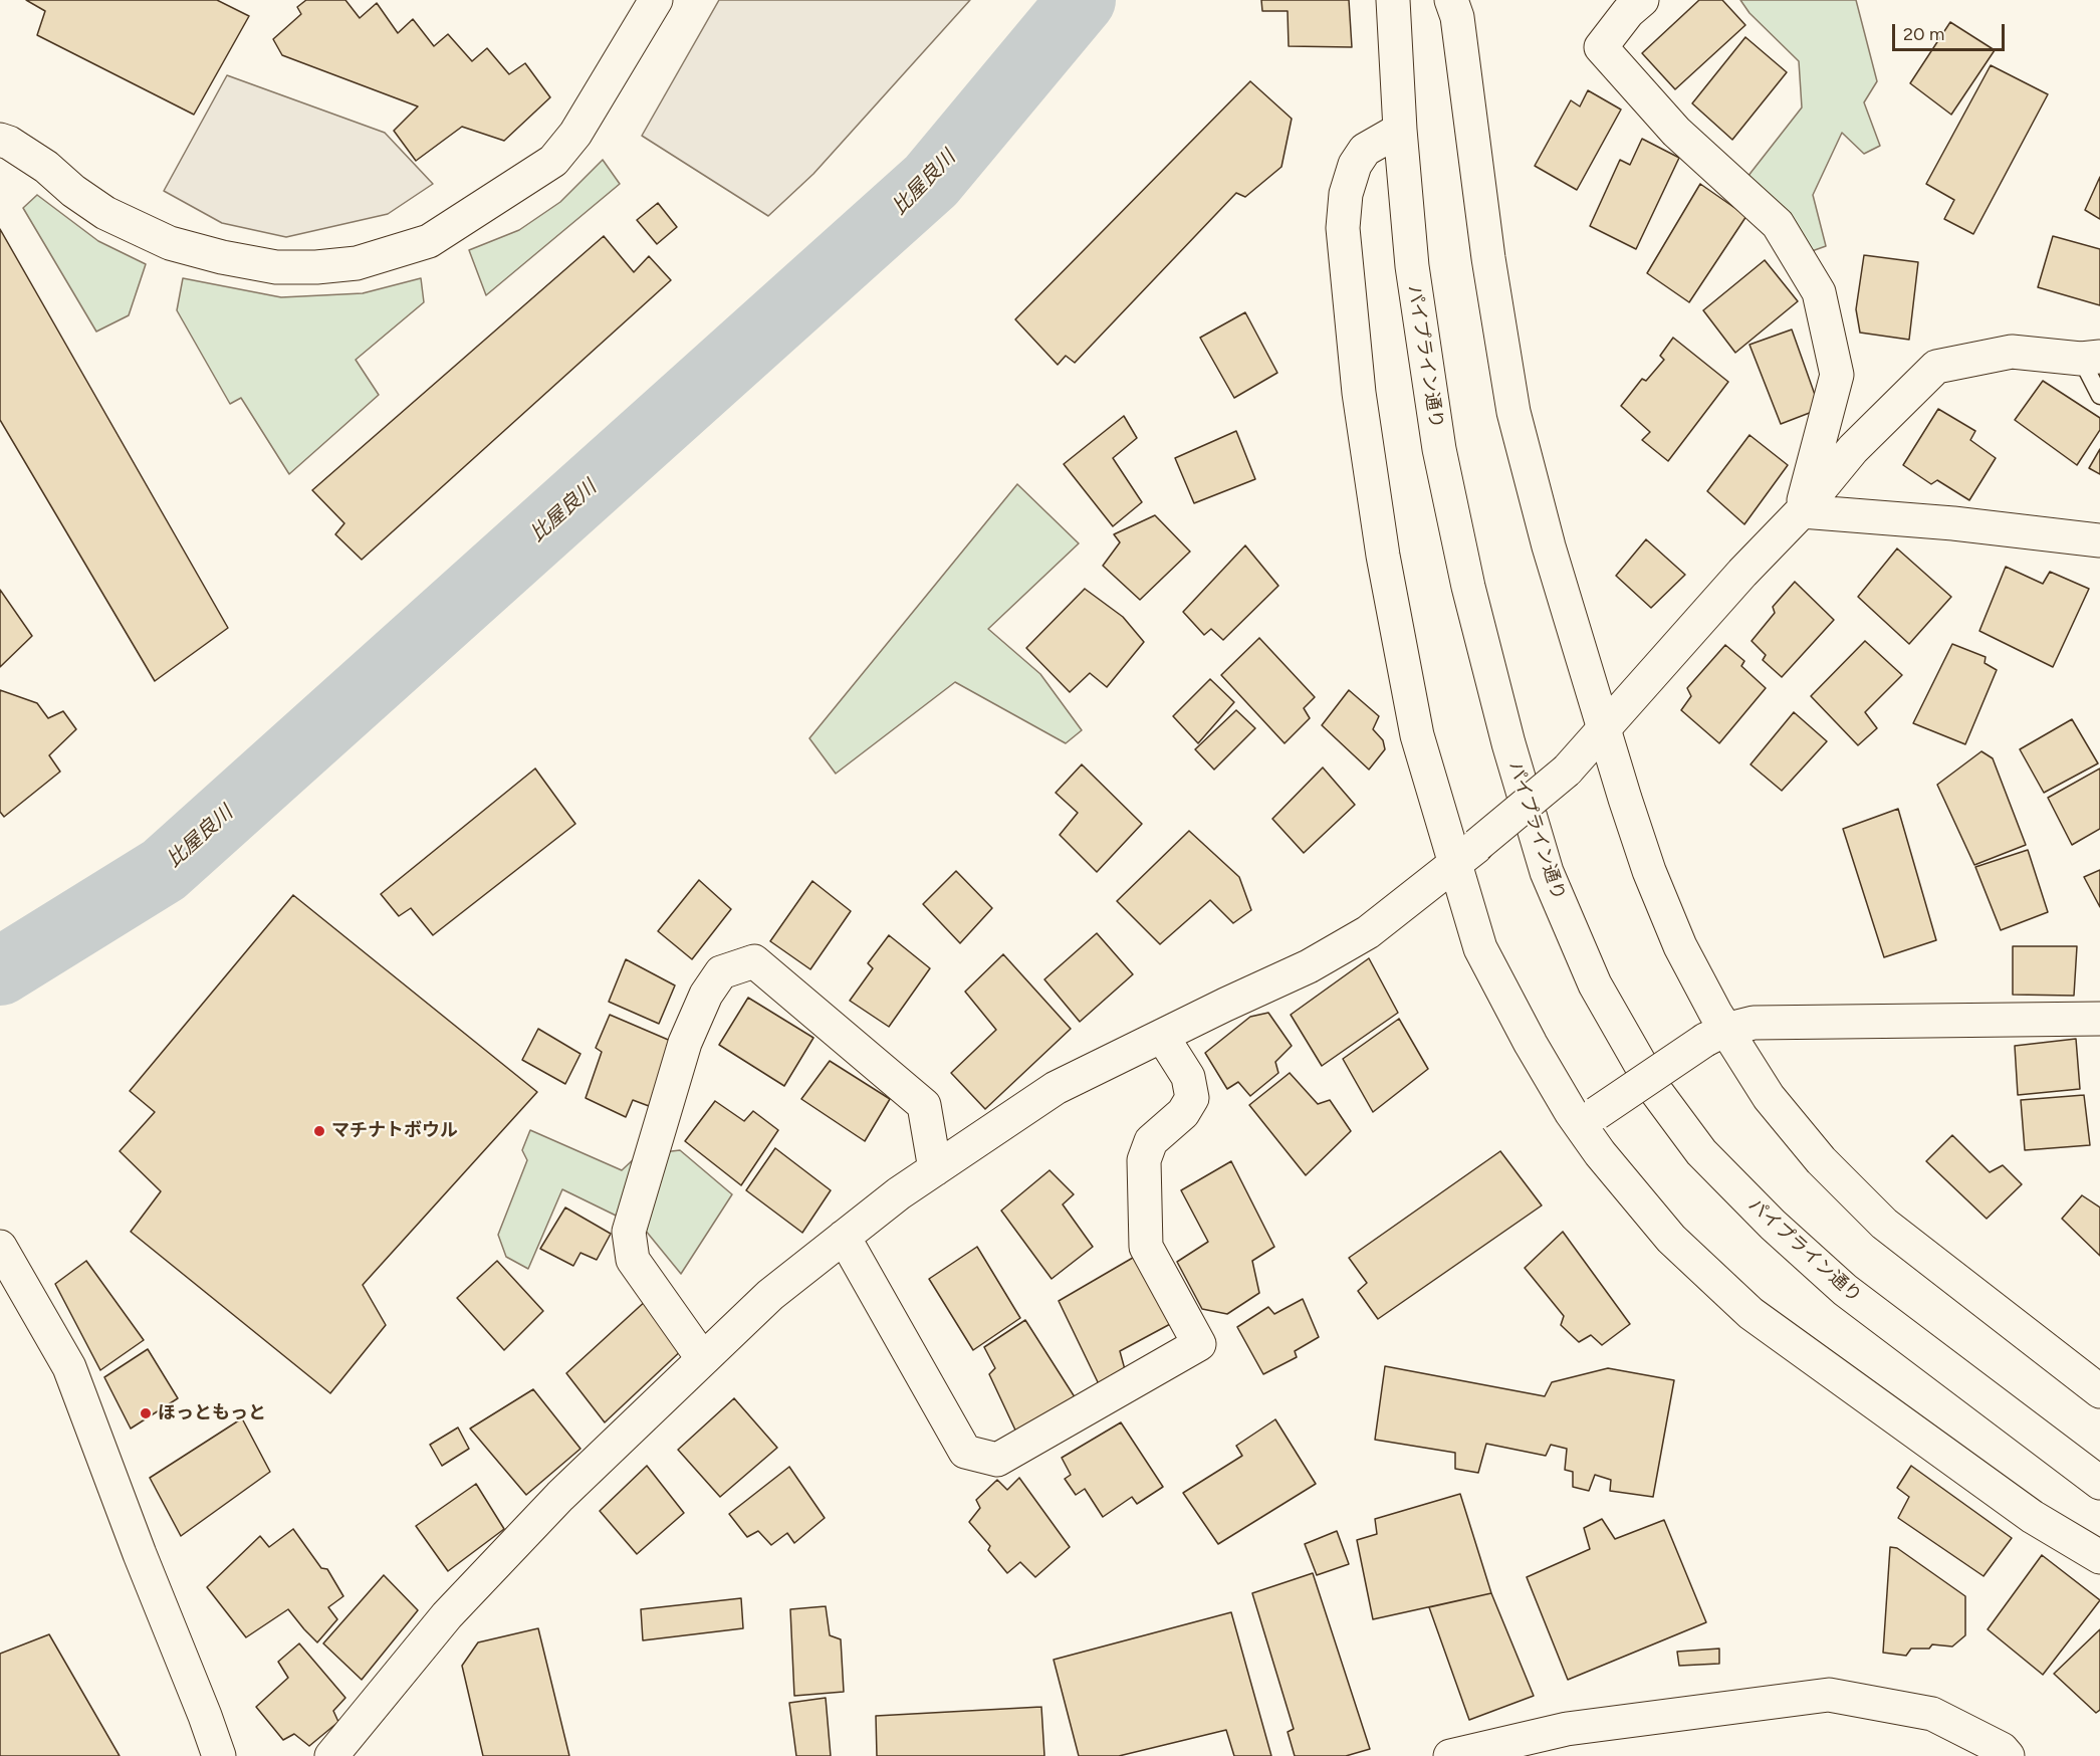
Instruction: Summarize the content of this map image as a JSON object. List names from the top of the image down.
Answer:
{
  "streets": {
    "street": ["パイプライン通り"]
  },
  "water": ["比屋良川"],
  "places": ["マチナトボウル", "ほっともっと"],
  "scale_bar": "20 m"
}
